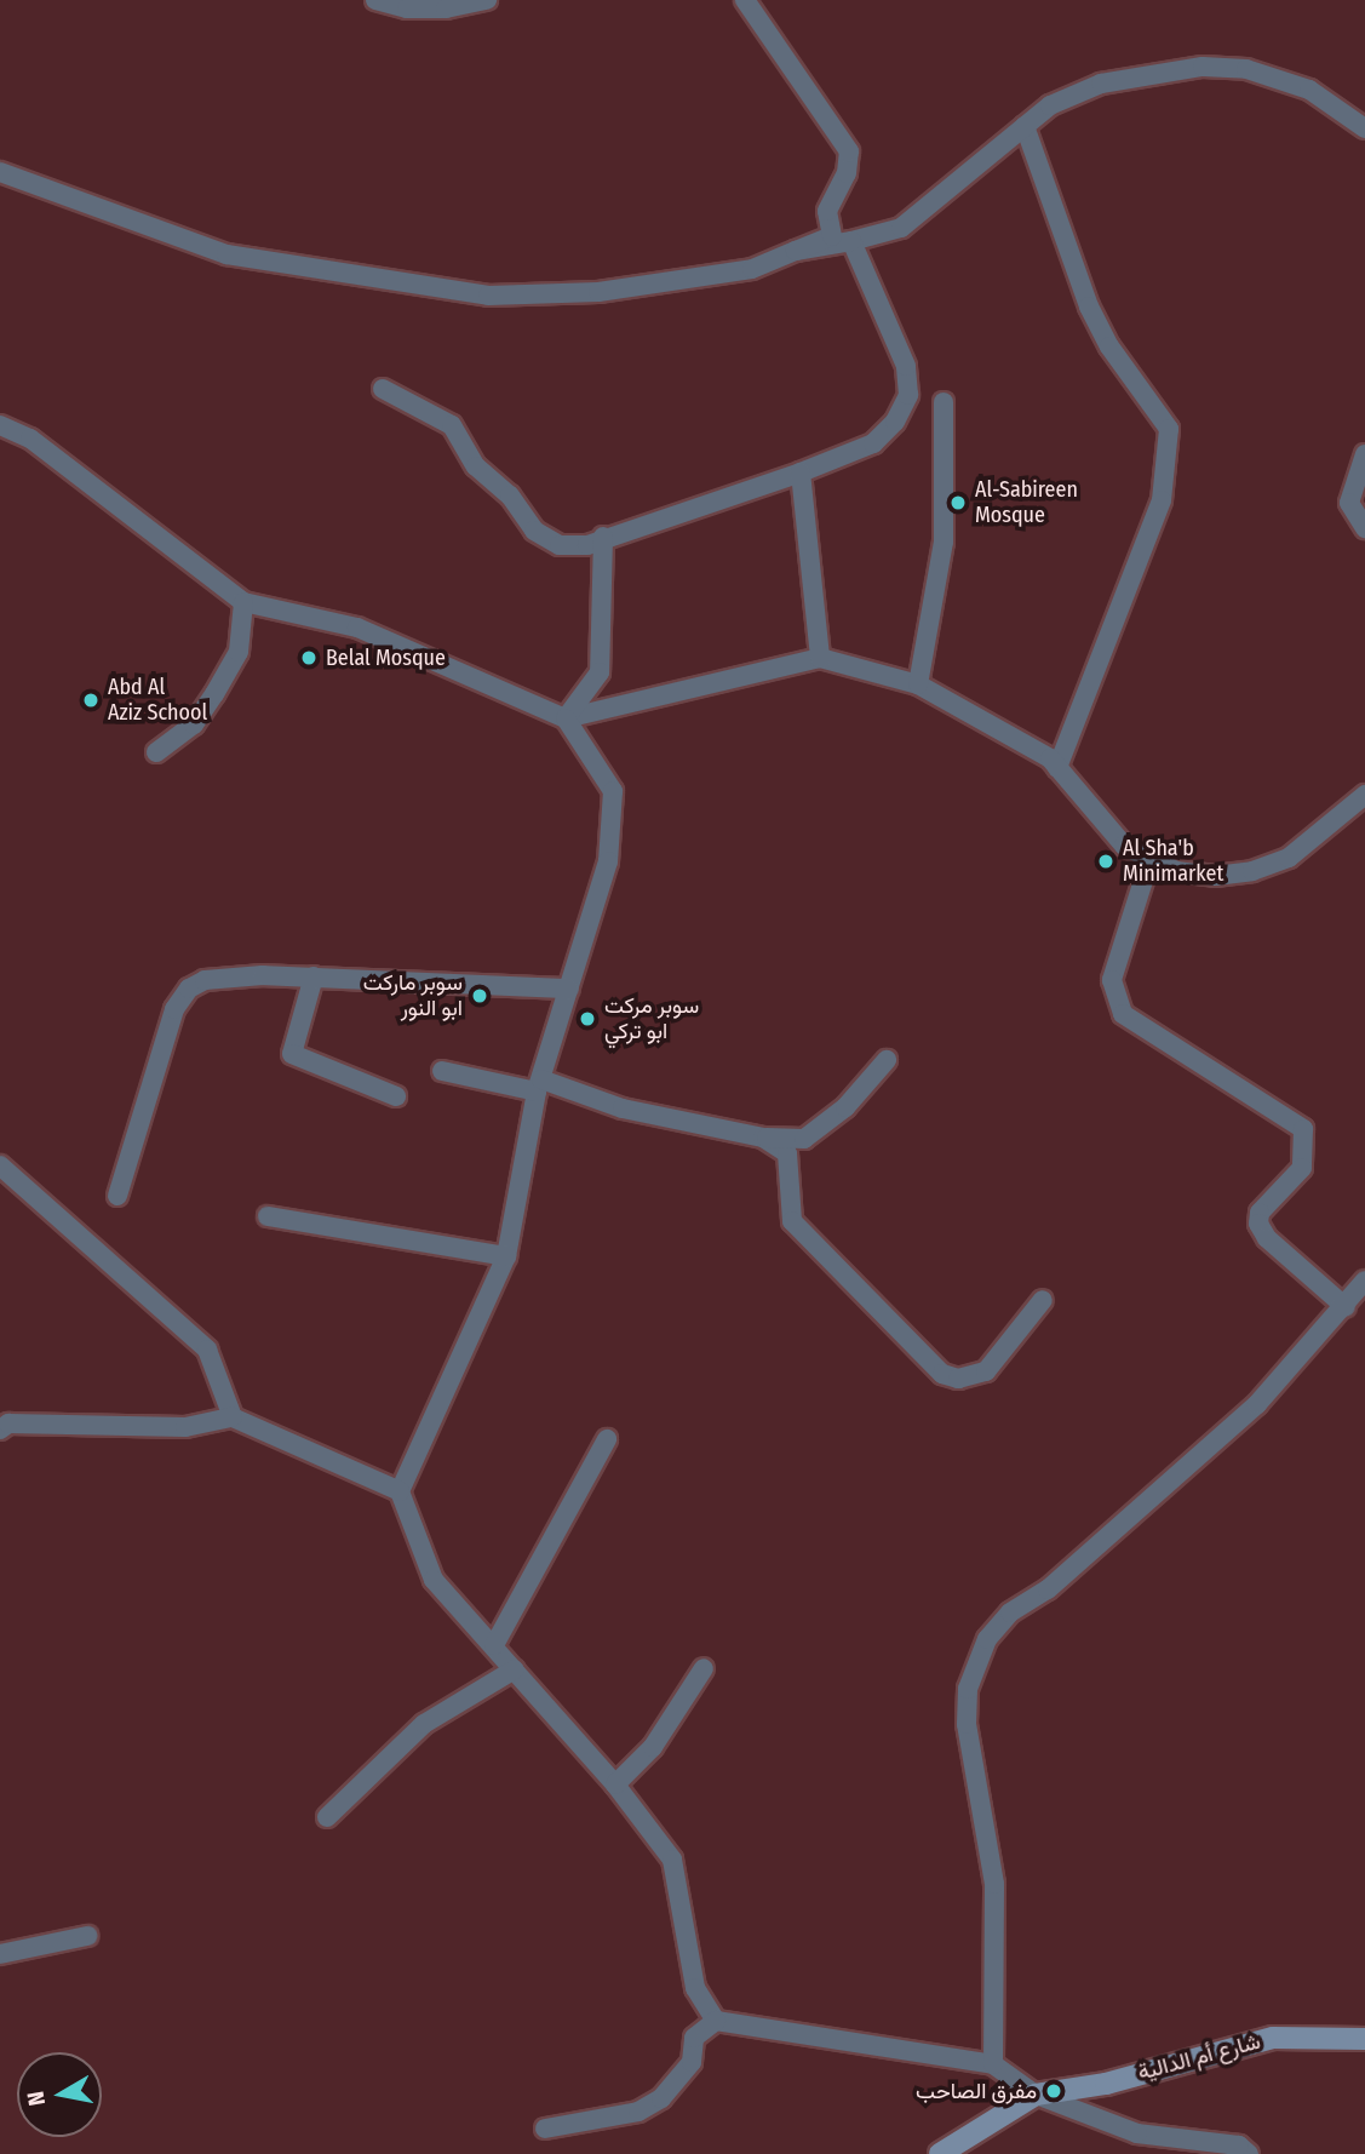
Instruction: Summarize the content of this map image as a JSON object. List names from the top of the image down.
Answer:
{
  "streets": {
    "street": ["شارع أم الدالية"]
  },
  "places": [
    "Al-Sabireen Mosque",
    "Belal Mosque",
    "Abd Al Aziz School",
    "Al Sha'b Minimarket",
    "سوبر ماركت ابو النور",
    "سوبر مركت ابو تركي",
    "مفرق الصاحب"
  ],
  "north": "left"
}
